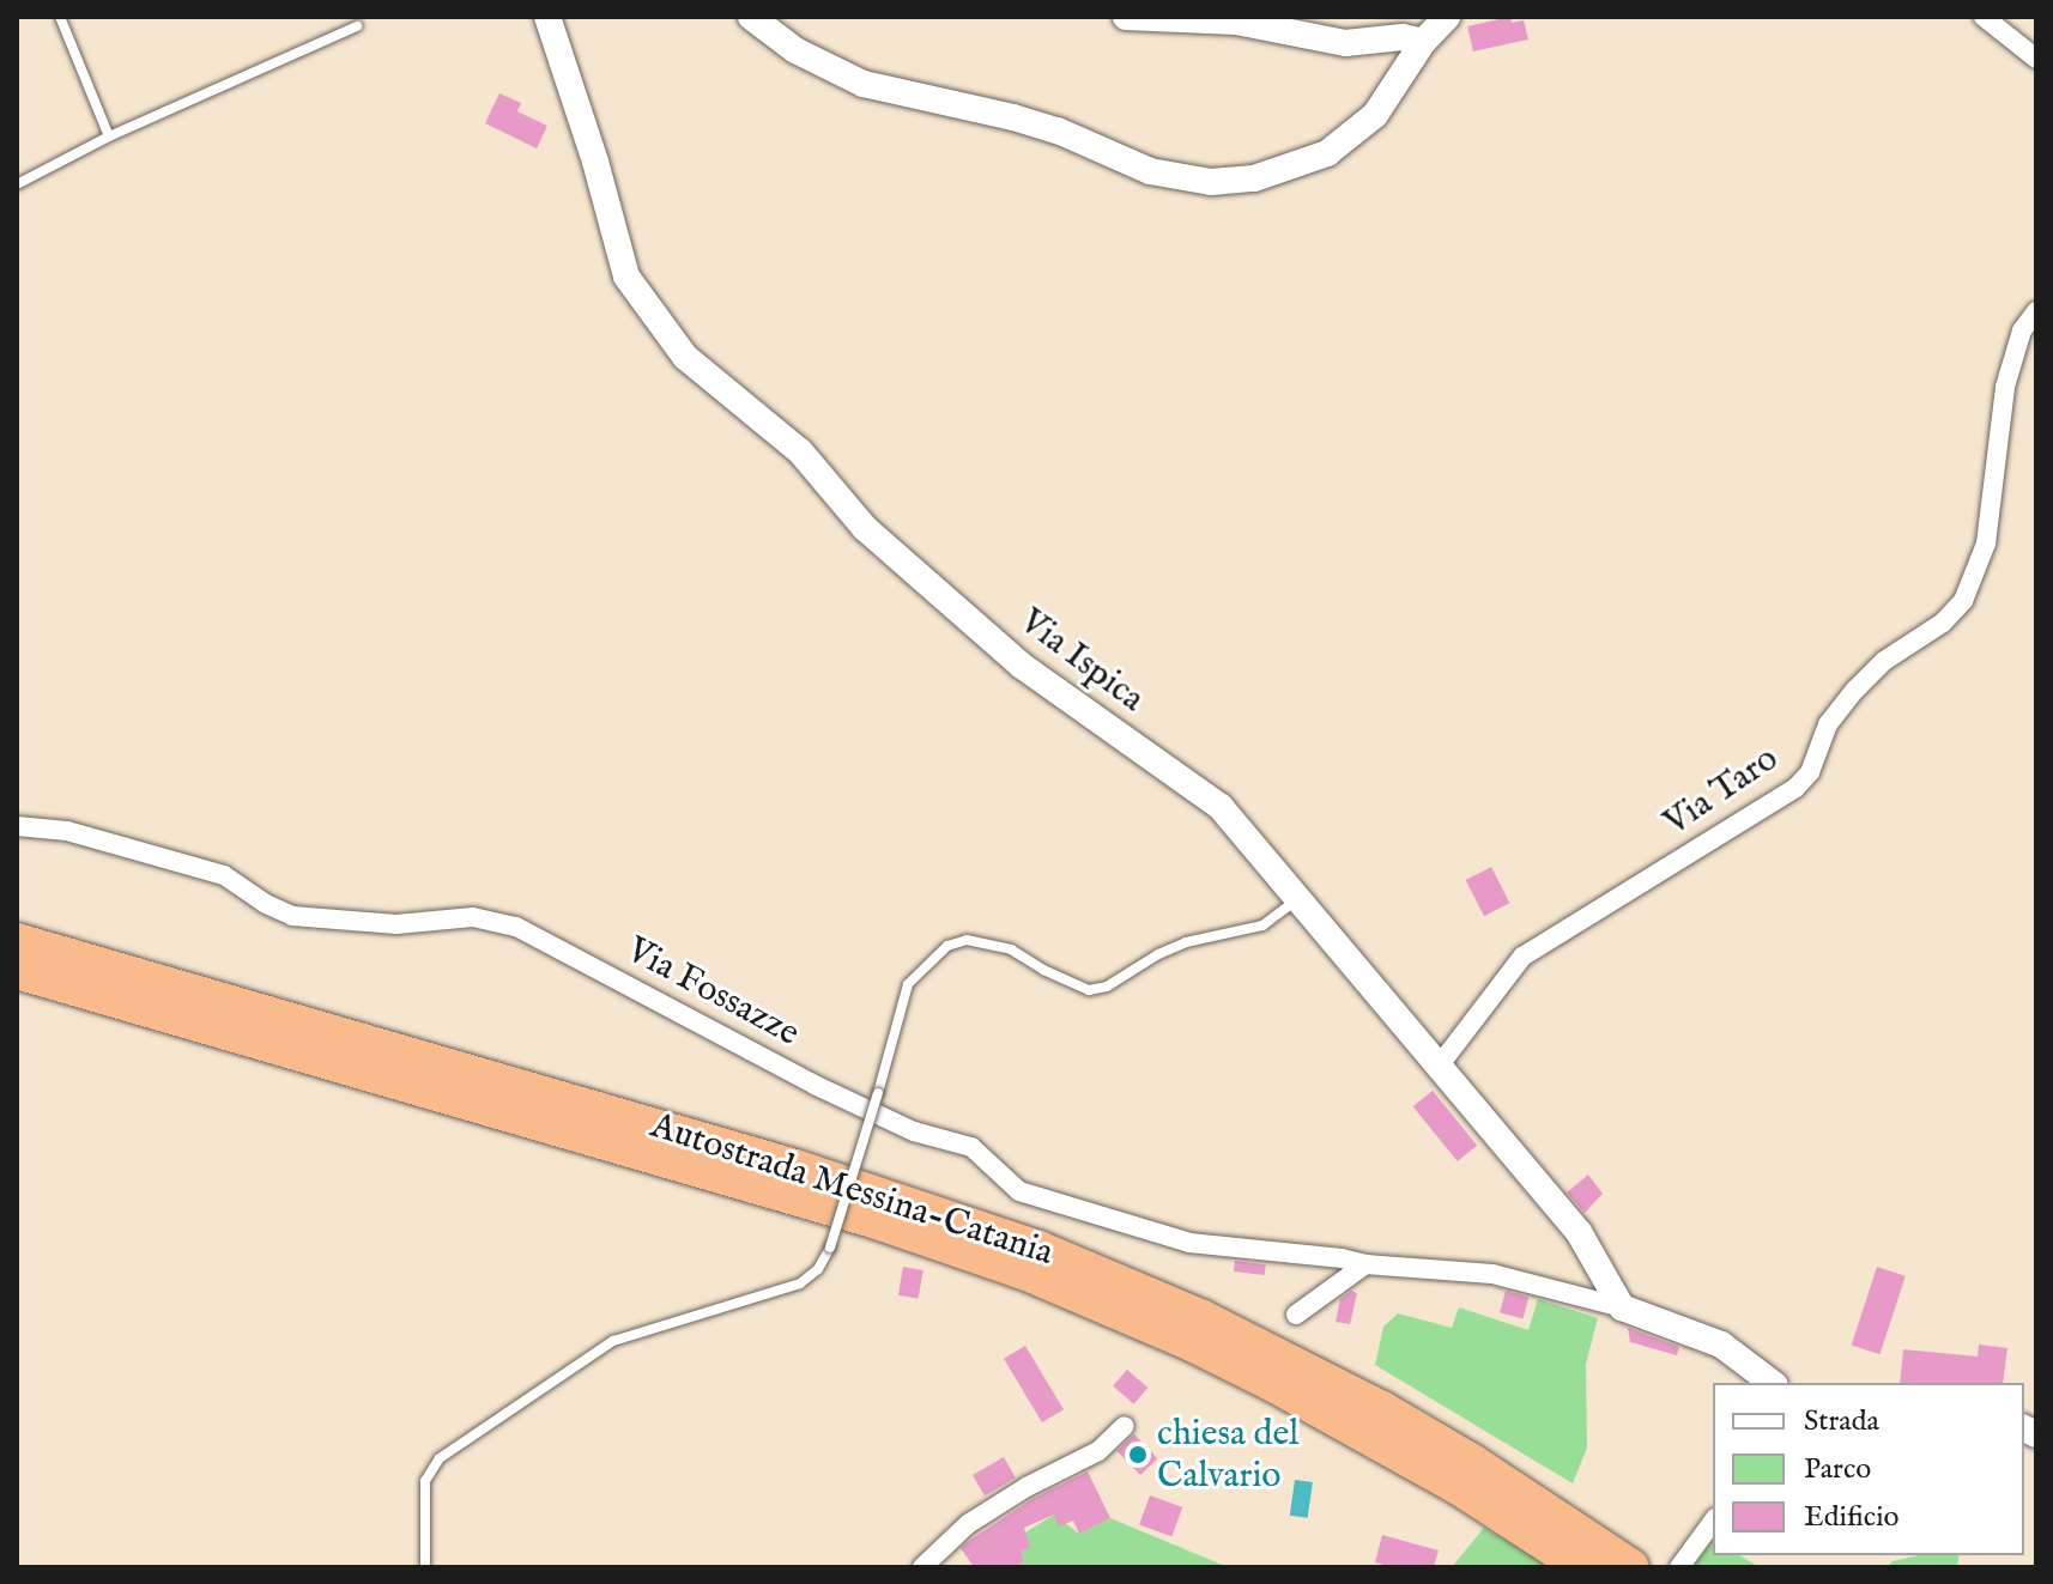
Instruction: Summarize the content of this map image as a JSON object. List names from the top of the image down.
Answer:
{
  "streets": {
    "highway": ["Autostrada Messina-Catania"],
    "street": ["Via Ispica", "Via Taro", "Via Fossazze"]
  },
  "crossings": [
    ["Via Ispica", "Via Taro"]
  ],
  "places": ["chiesa del Calvario"],
  "legend": ["Strada", "Parco", "Edificio"]
}
